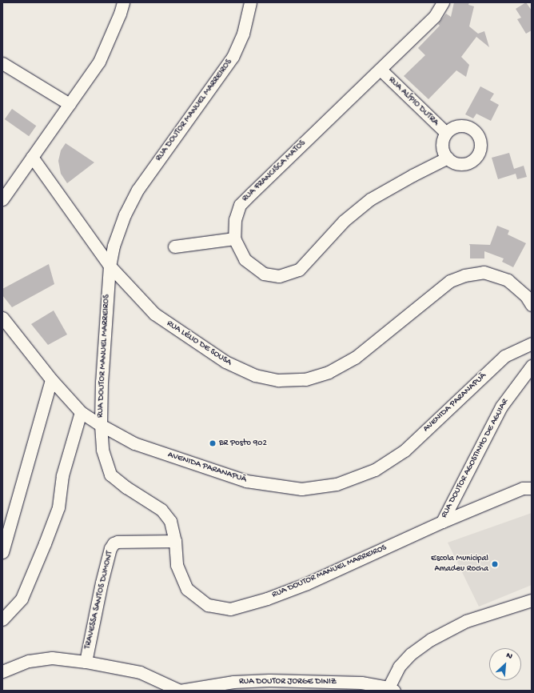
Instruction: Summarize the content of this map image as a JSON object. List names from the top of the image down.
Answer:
{
  "streets": {
    "street": [
      "RUA ALÍPIO DUTRA",
      "RUA DOUTOR MANUEL MARREIROS",
      "RUA FRANCISCA MATOS",
      "RUA LÉLIO DE SOUSA",
      "AVENIDA PARANAPUÃ",
      "RUA DOUTOR AGOSTINHO DE AGUIAR",
      "TRAVESSA SANTOS DUMONT",
      "RUA DOUTOR JORGE DINIZ"
    ]
  },
  "crossings": [
    ["RUA ALÍPIO DUTRA", "RUA FRANCISCA MATOS"],
    ["RUA DOUTOR MANUEL MARREIROS", "RUA LÉLIO DE SOUSA"],
    ["RUA DOUTOR MANUEL MARREIROS", "AVENIDA PARANAPUÃ"],
    ["RUA DOUTOR MANUEL MARREIROS", "RUA DOUTOR AGOSTINHO DE AGUIAR"],
    ["RUA DOUTOR MANUEL MARREIROS", "TRAVESSA SANTOS DUMONT"],
    ["TRAVESSA SANTOS DUMONT", "RUA DOUTOR JORGE DINIZ"]
  ],
  "places": ["BR Posto 902", "Escola Municipal Amadeu Rocha"],
  "north": "top right"
}
